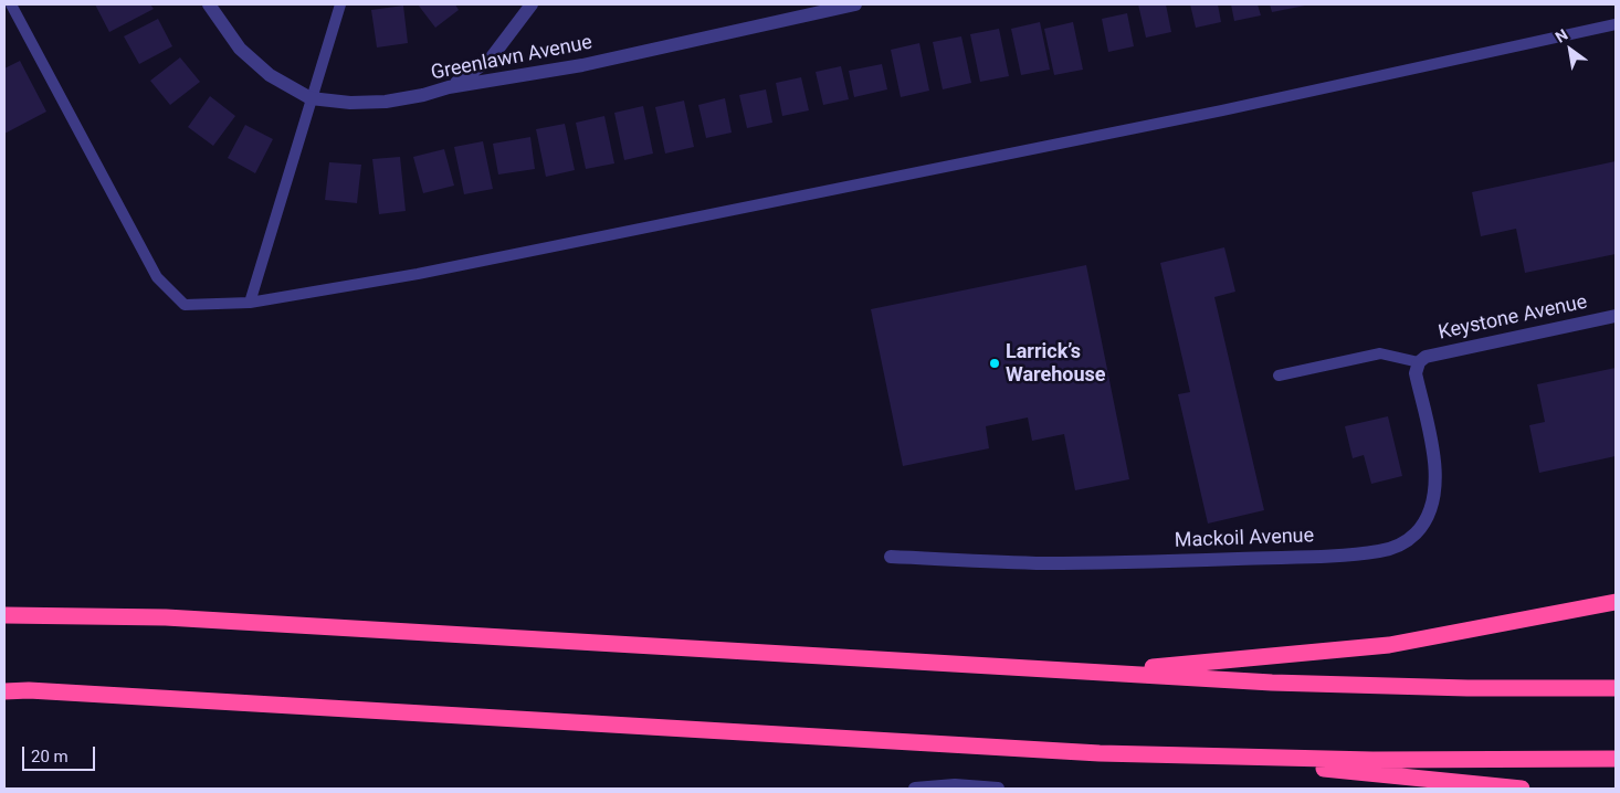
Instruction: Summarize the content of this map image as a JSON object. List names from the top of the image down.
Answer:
{
  "streets": {
    "street": ["Greenlawn Avenue", "Keystone Avenue", "Mackoil Avenue"]
  },
  "crossings": [
    ["Keystone Avenue", "Mackoil Avenue"]
  ],
  "places": ["Larrick’s Warehouse"],
  "scale_bar": "20 m",
  "north": "top left"
}
